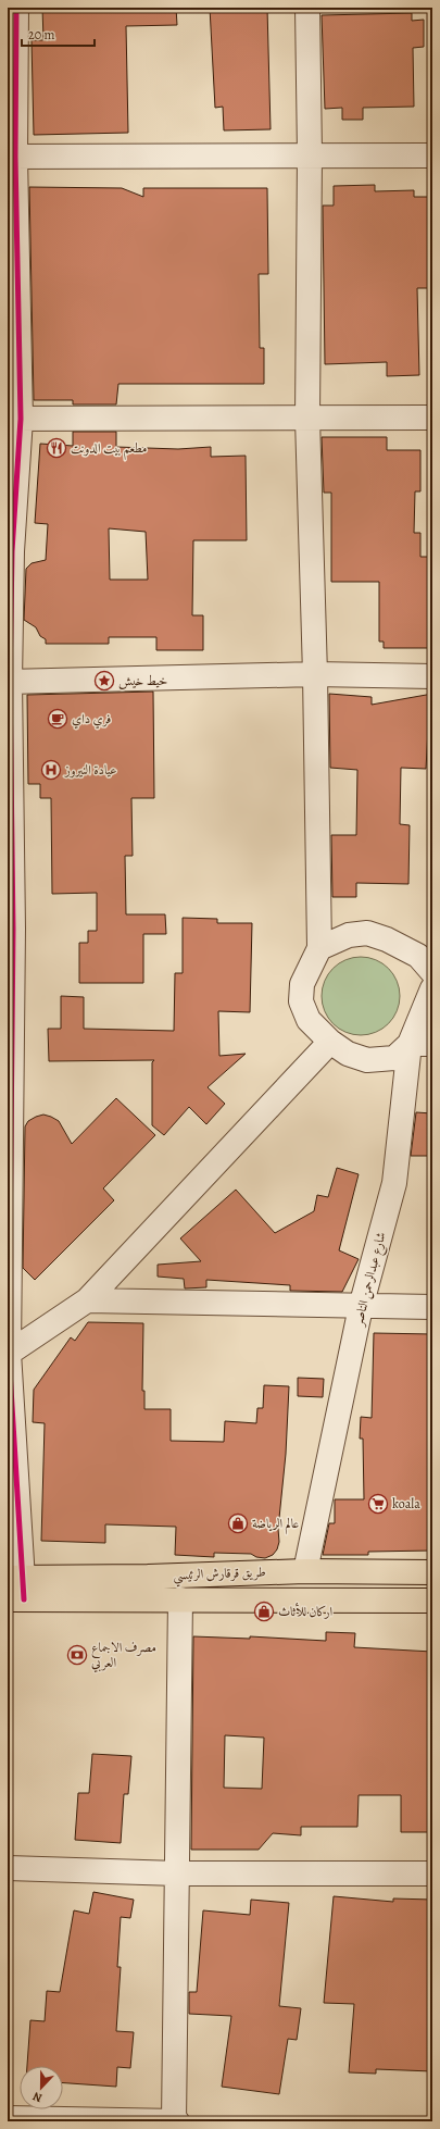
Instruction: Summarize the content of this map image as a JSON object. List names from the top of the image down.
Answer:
{
  "streets": {
    "main road": ["طريق قرقارش الرئيسي"],
    "street": ["شارع عبدالرحمن الناصر"]
  },
  "crossings": [
    ["شارع عبدالرحمن الناصر", "طريق قرقارش الرئيسي"]
  ],
  "places": {
    "restaurant": ["مطعم بيت الدونت"],
    "place": ["خيط خيش"],
    "cafe": ["فري داي"],
    "hospital": ["عيادة النيروز"],
    "supermarket": ["koala"],
    "shop": ["عالم الرياضة", "اركان للأثاث"],
    "bank": ["مصرف الاجماع العربي"]
  },
  "scale_bar": "20 m",
  "north": "bottom"
}
